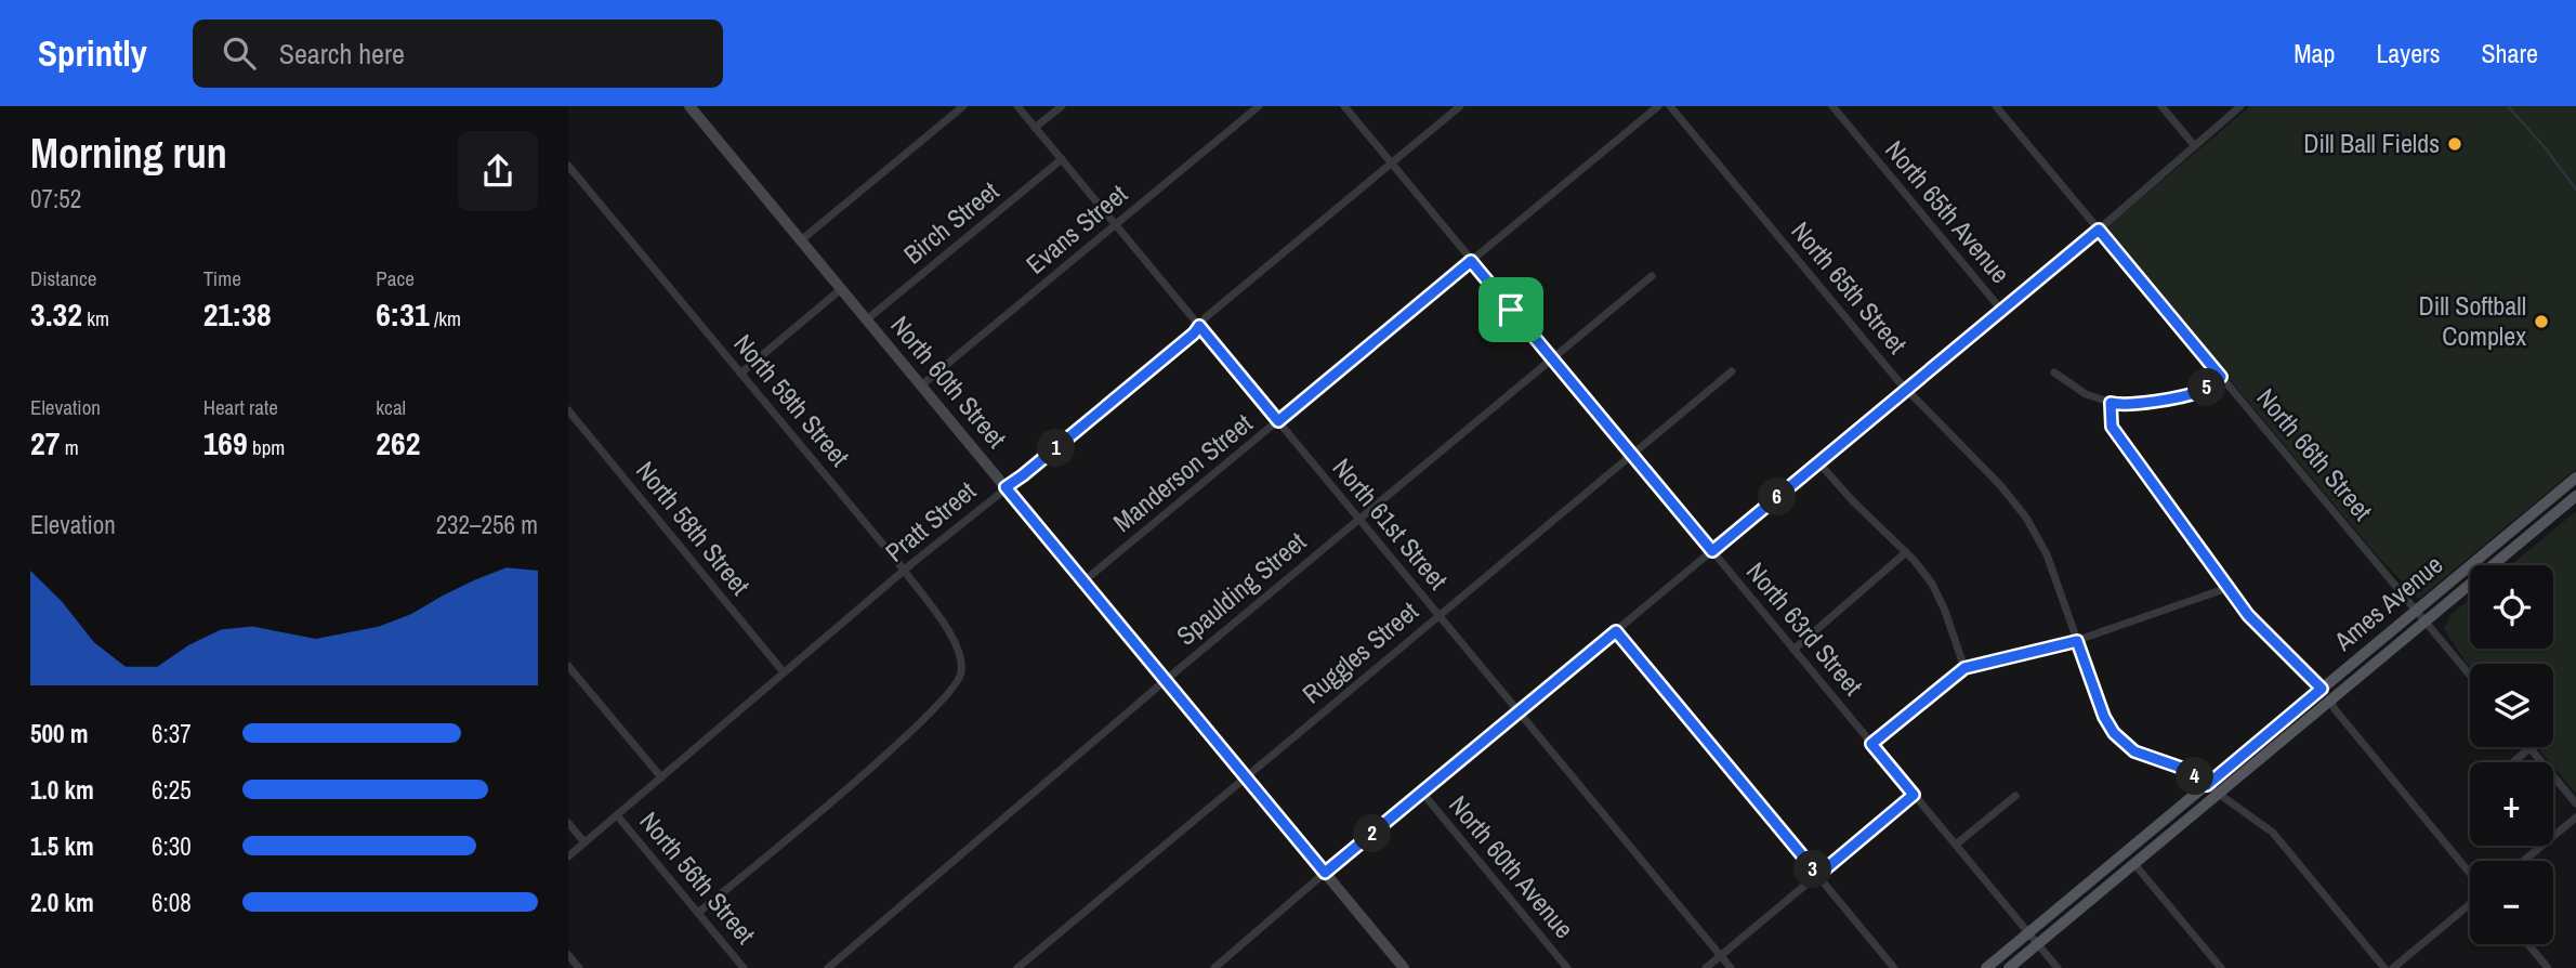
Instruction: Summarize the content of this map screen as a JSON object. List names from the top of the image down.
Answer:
{
  "streets": {
    "main road": ["North 60th Street", "Ames Avenue"],
    "street": [
      "North 65th Avenue",
      "Birch Street",
      "Evans Street",
      "North 65th Street",
      "North 59th Street",
      "North 66th Street",
      "Manderson Street",
      "Pratt Street",
      "North 61st Street",
      "North 58th Street",
      "Spaulding Street",
      "North 63rd Street",
      "Ruggles Street",
      "North 60th Avenue",
      "North 56th Street"
    ]
  },
  "crossings": [
    ["Birch Street", "North 60th Street"],
    ["Birch Street", "North 61st Street"],
    ["Evans Street", "North 60th Street"],
    ["Evans Street", "North 61st Street"],
    ["North 65th Street", "Ames Avenue"],
    ["North 60th Street", "Manderson Street"],
    ["North 60th Street", "Pratt Street"],
    ["North 60th Street", "Spaulding Street"],
    ["North 60th Street", "Ruggles Street"],
    ["North 59th Street", "Pratt Street"],
    ["North 59th Street", "North 56th Street"],
    ["North 66th Street", "Ames Avenue"],
    ["Manderson Street", "North 61st Street"],
    ["Manderson Street", "North 63rd Street"],
    ["Pratt Street", "North 61st Street"],
    ["Pratt Street", "North 58th Street"],
    ["Pratt Street", "North 63rd Street"],
    ["Pratt Street", "North 56th Street"],
    ["North 61st Street", "Spaulding Street"],
    ["North 61st Street", "Ruggles Street"],
    ["Spaulding Street", "North 63rd Street"],
    ["Ames Avenue", "North 63rd Street"],
    ["North 63rd Street", "Ruggles Street"]
  ],
  "places": ["Dill Ball Fields", "Dill Softball Complex"],
  "page": {
    "header": "Sprintly",
    "search": "Search here",
    "nav": ["Map", "Layers", "Share"],
    "heading": ["Morning run", "07:52"],
    "stats": [
      ["Distance", "3.32 km"],
      ["Time", "21:38"],
      ["Pace", "6:31 /km"],
      ["Elevation", "27 m"],
      ["Heart rate", "169 bpm"],
      ["kcal", "262"]
    ],
    "pins": [
      "5",
      "1",
      "6",
      "4",
      "2",
      "3"
    ],
    "chart": ["Elevation", "232–256 m"],
    "map_buttons": ["+", "−"],
    "list": [
      {
        "name": "500 m",
        "note": "6:37"
      },
      {
        "name": "1.0 km",
        "note": "6:25"
      },
      {
        "name": "1.5 km",
        "note": "6:30"
      },
      {
        "name": "2.0 km",
        "note": "6:08"
      }
    ]
  }
}
